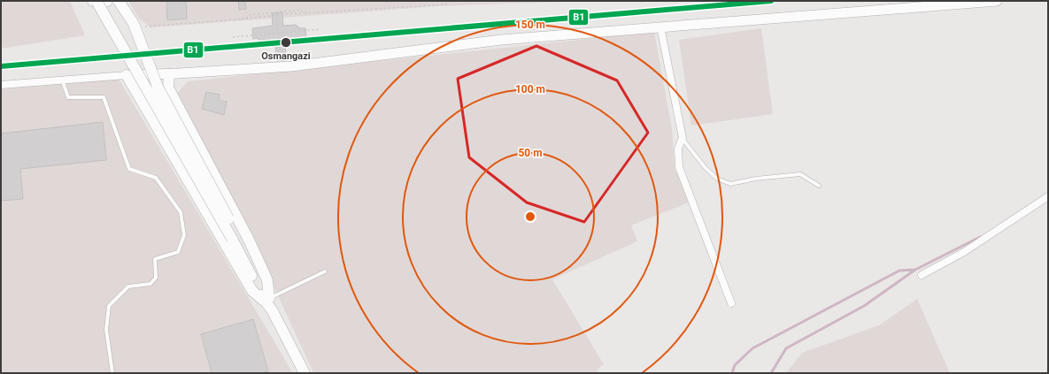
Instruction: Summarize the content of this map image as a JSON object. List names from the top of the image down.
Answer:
{
  "places": ["Osmangazi"],
  "lines": ["transit line B1"],
  "rings": ["150 m", "100 m", "50 m"]
}
